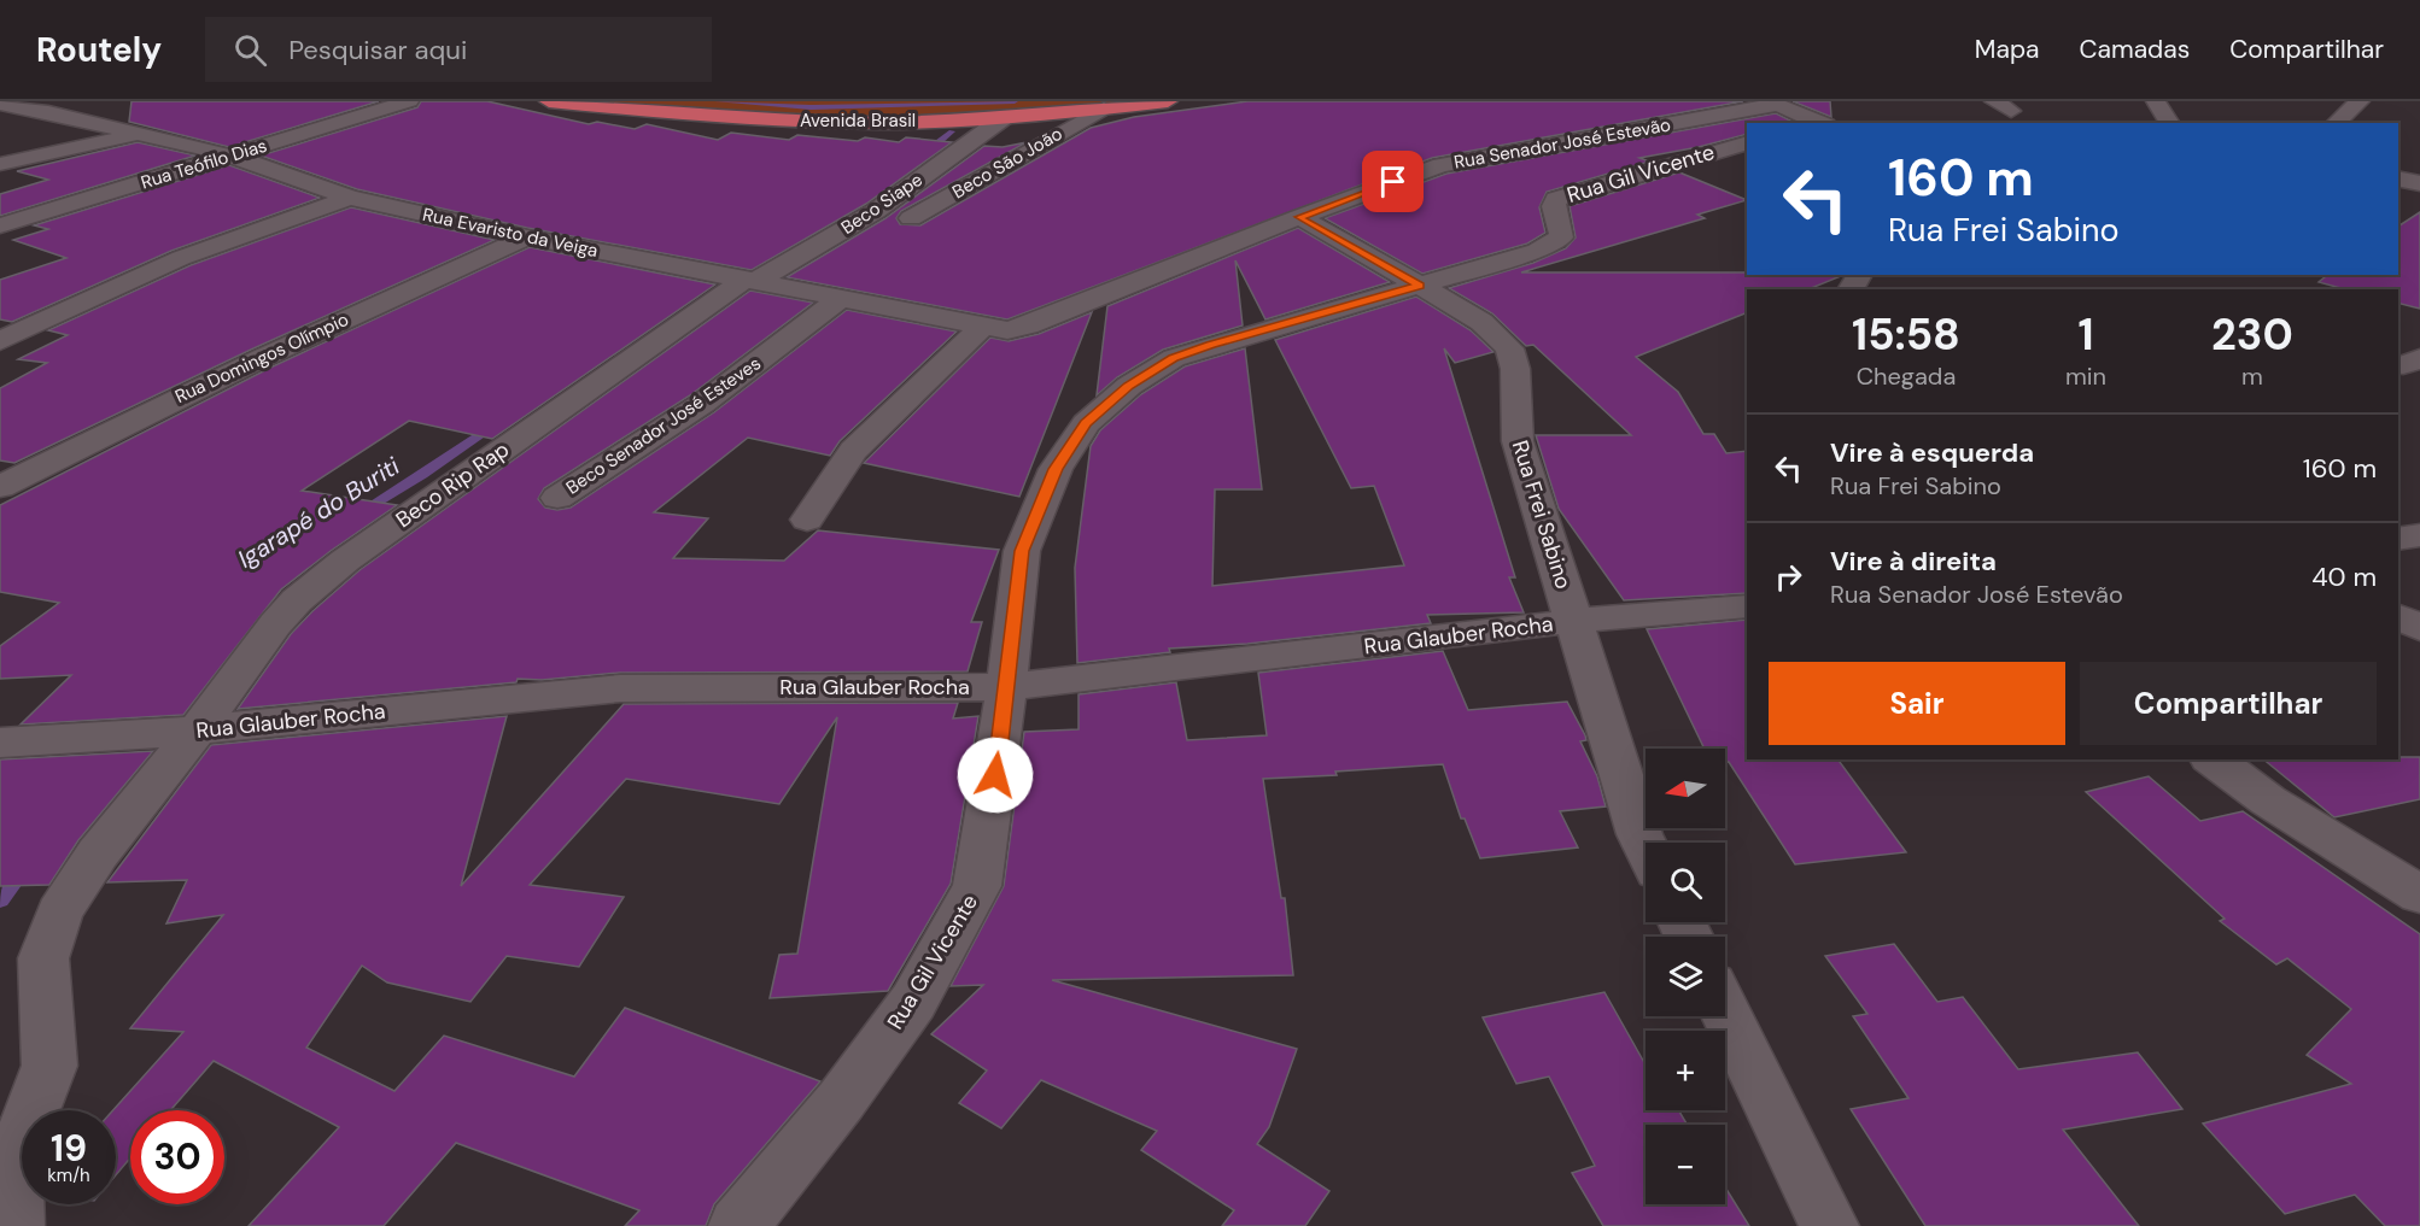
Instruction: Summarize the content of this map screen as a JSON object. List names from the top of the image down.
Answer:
{
  "streets": {
    "highway": ["Avenida Brasil"],
    "street": [
      "Rua Senador José Estevão",
      "Beco São João",
      "Rua Teófilo Dias",
      "Rua Gil Vicente",
      "Beco Siape",
      "Rua Evaristo da Veiga",
      "Rua Domingos Olímpio",
      "Beco Senador José Esteves",
      "Beco Rip Rap",
      "Rua Frei Sabino",
      "Rua Glauber Rocha"
    ]
  },
  "crossings": [
    ["Avenida Brasil", "Beco São João"],
    ["Avenida Brasil", "Beco Siape"],
    ["Rua Senador José Estevão", "Rua Evaristo da Veiga"],
    ["Rua Senador José Estevão", "Rua Frei Sabino"],
    ["Rua Teófilo Dias", "Rua Evaristo da Veiga"],
    ["Rua Gil Vicente", "Rua Frei Sabino"],
    ["Rua Gil Vicente", "Rua Glauber Rocha"],
    ["Beco Siape", "Rua Evaristo da Veiga"],
    ["Beco Siape", "Beco Rip Rap"],
    ["Rua Evaristo da Veiga", "Rua Domingos Olímpio"],
    ["Rua Evaristo da Veiga", "Beco Senador José Esteves"],
    ["Rua Evaristo da Veiga", "Beco Rip Rap"],
    ["Beco Rip Rap", "Rua Glauber Rocha"],
    ["Rua Frei Sabino", "Rua Glauber Rocha"]
  ],
  "water": ["Igarapé do Buriti"],
  "north": "left",
  "page": {
    "header": "Routely",
    "search": "Pesquisar aqui",
    "nav": ["Mapa", "Camadas", "Compartilhar"],
    "turn": ["160 m", "Rua Frei Sabino"],
    "eta": [
      "15:58",
      "Chegada",
      "1",
      "min",
      "230",
      "m"
    ],
    "list": [
      {
        "name": "Vire à esquerda",
        "note": "Rua Frei Sabino",
        "value": "160 m"
      },
      {
        "name": "Vire à direita",
        "note": "Rua Senador José Estevão",
        "value": "40 m"
      }
    ],
    "buttons": ["Sair", "Compartilhar"],
    "map_buttons": ["+", "−"],
    "speed": "19 km/h",
    "limit": "30"
  }
}
